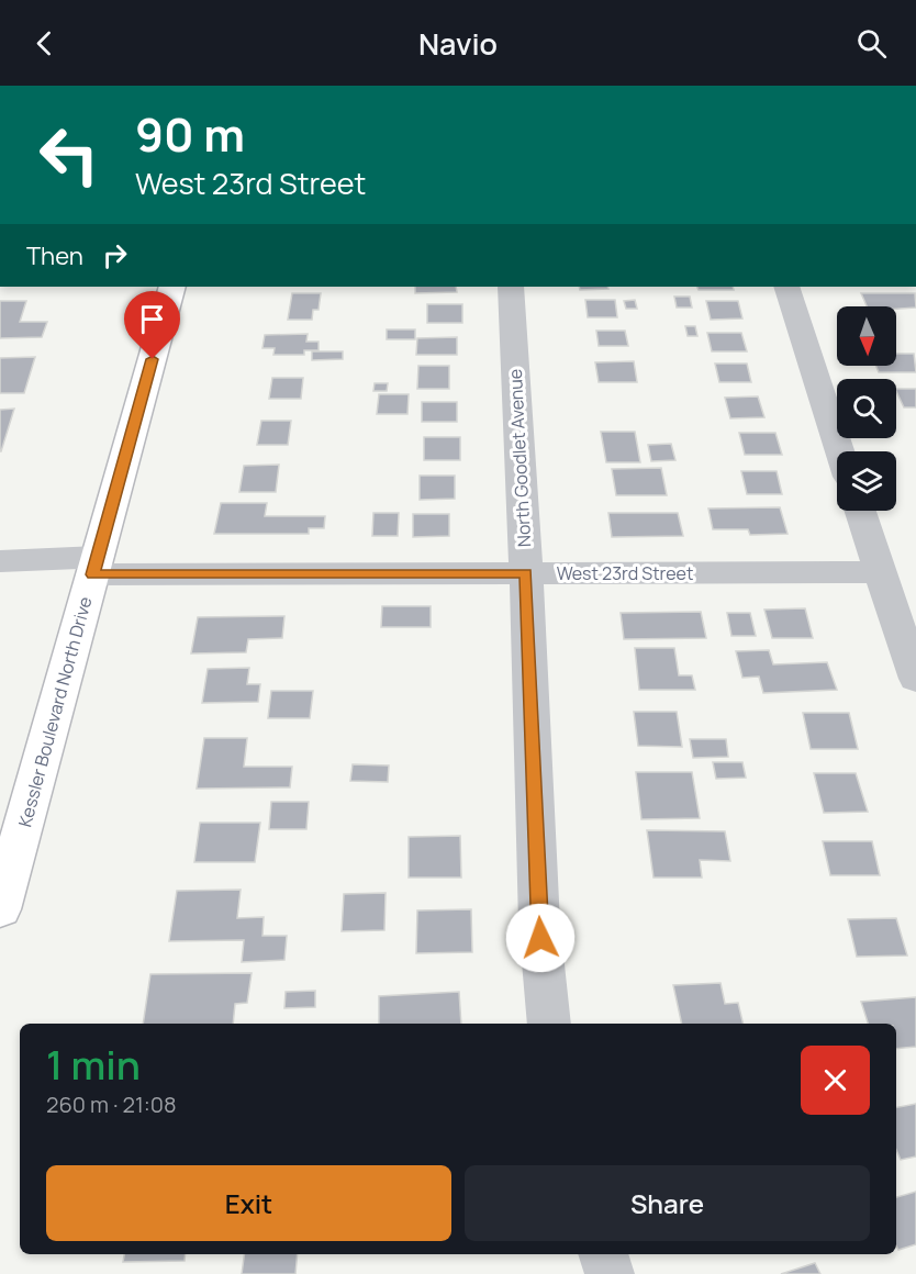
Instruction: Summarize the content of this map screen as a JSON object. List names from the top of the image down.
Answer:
{
  "streets": {
    "main road": ["Kessler Boulevard North Drive"],
    "street": ["North Goodlet Avenue", "West 23rd Street"]
  },
  "crossings": [
    ["North Goodlet Avenue", "West 23rd Street"],
    ["West 23rd Street", "Kessler Boulevard North Drive"]
  ],
  "north": "bottom",
  "page": {
    "header": "Navio",
    "turn": ["90 m", "West 23rd Street"],
    "then": "Then",
    "heading": ["1 min", "260 m · 21:08"],
    "buttons": ["Exit", "Share"]
  }
}
